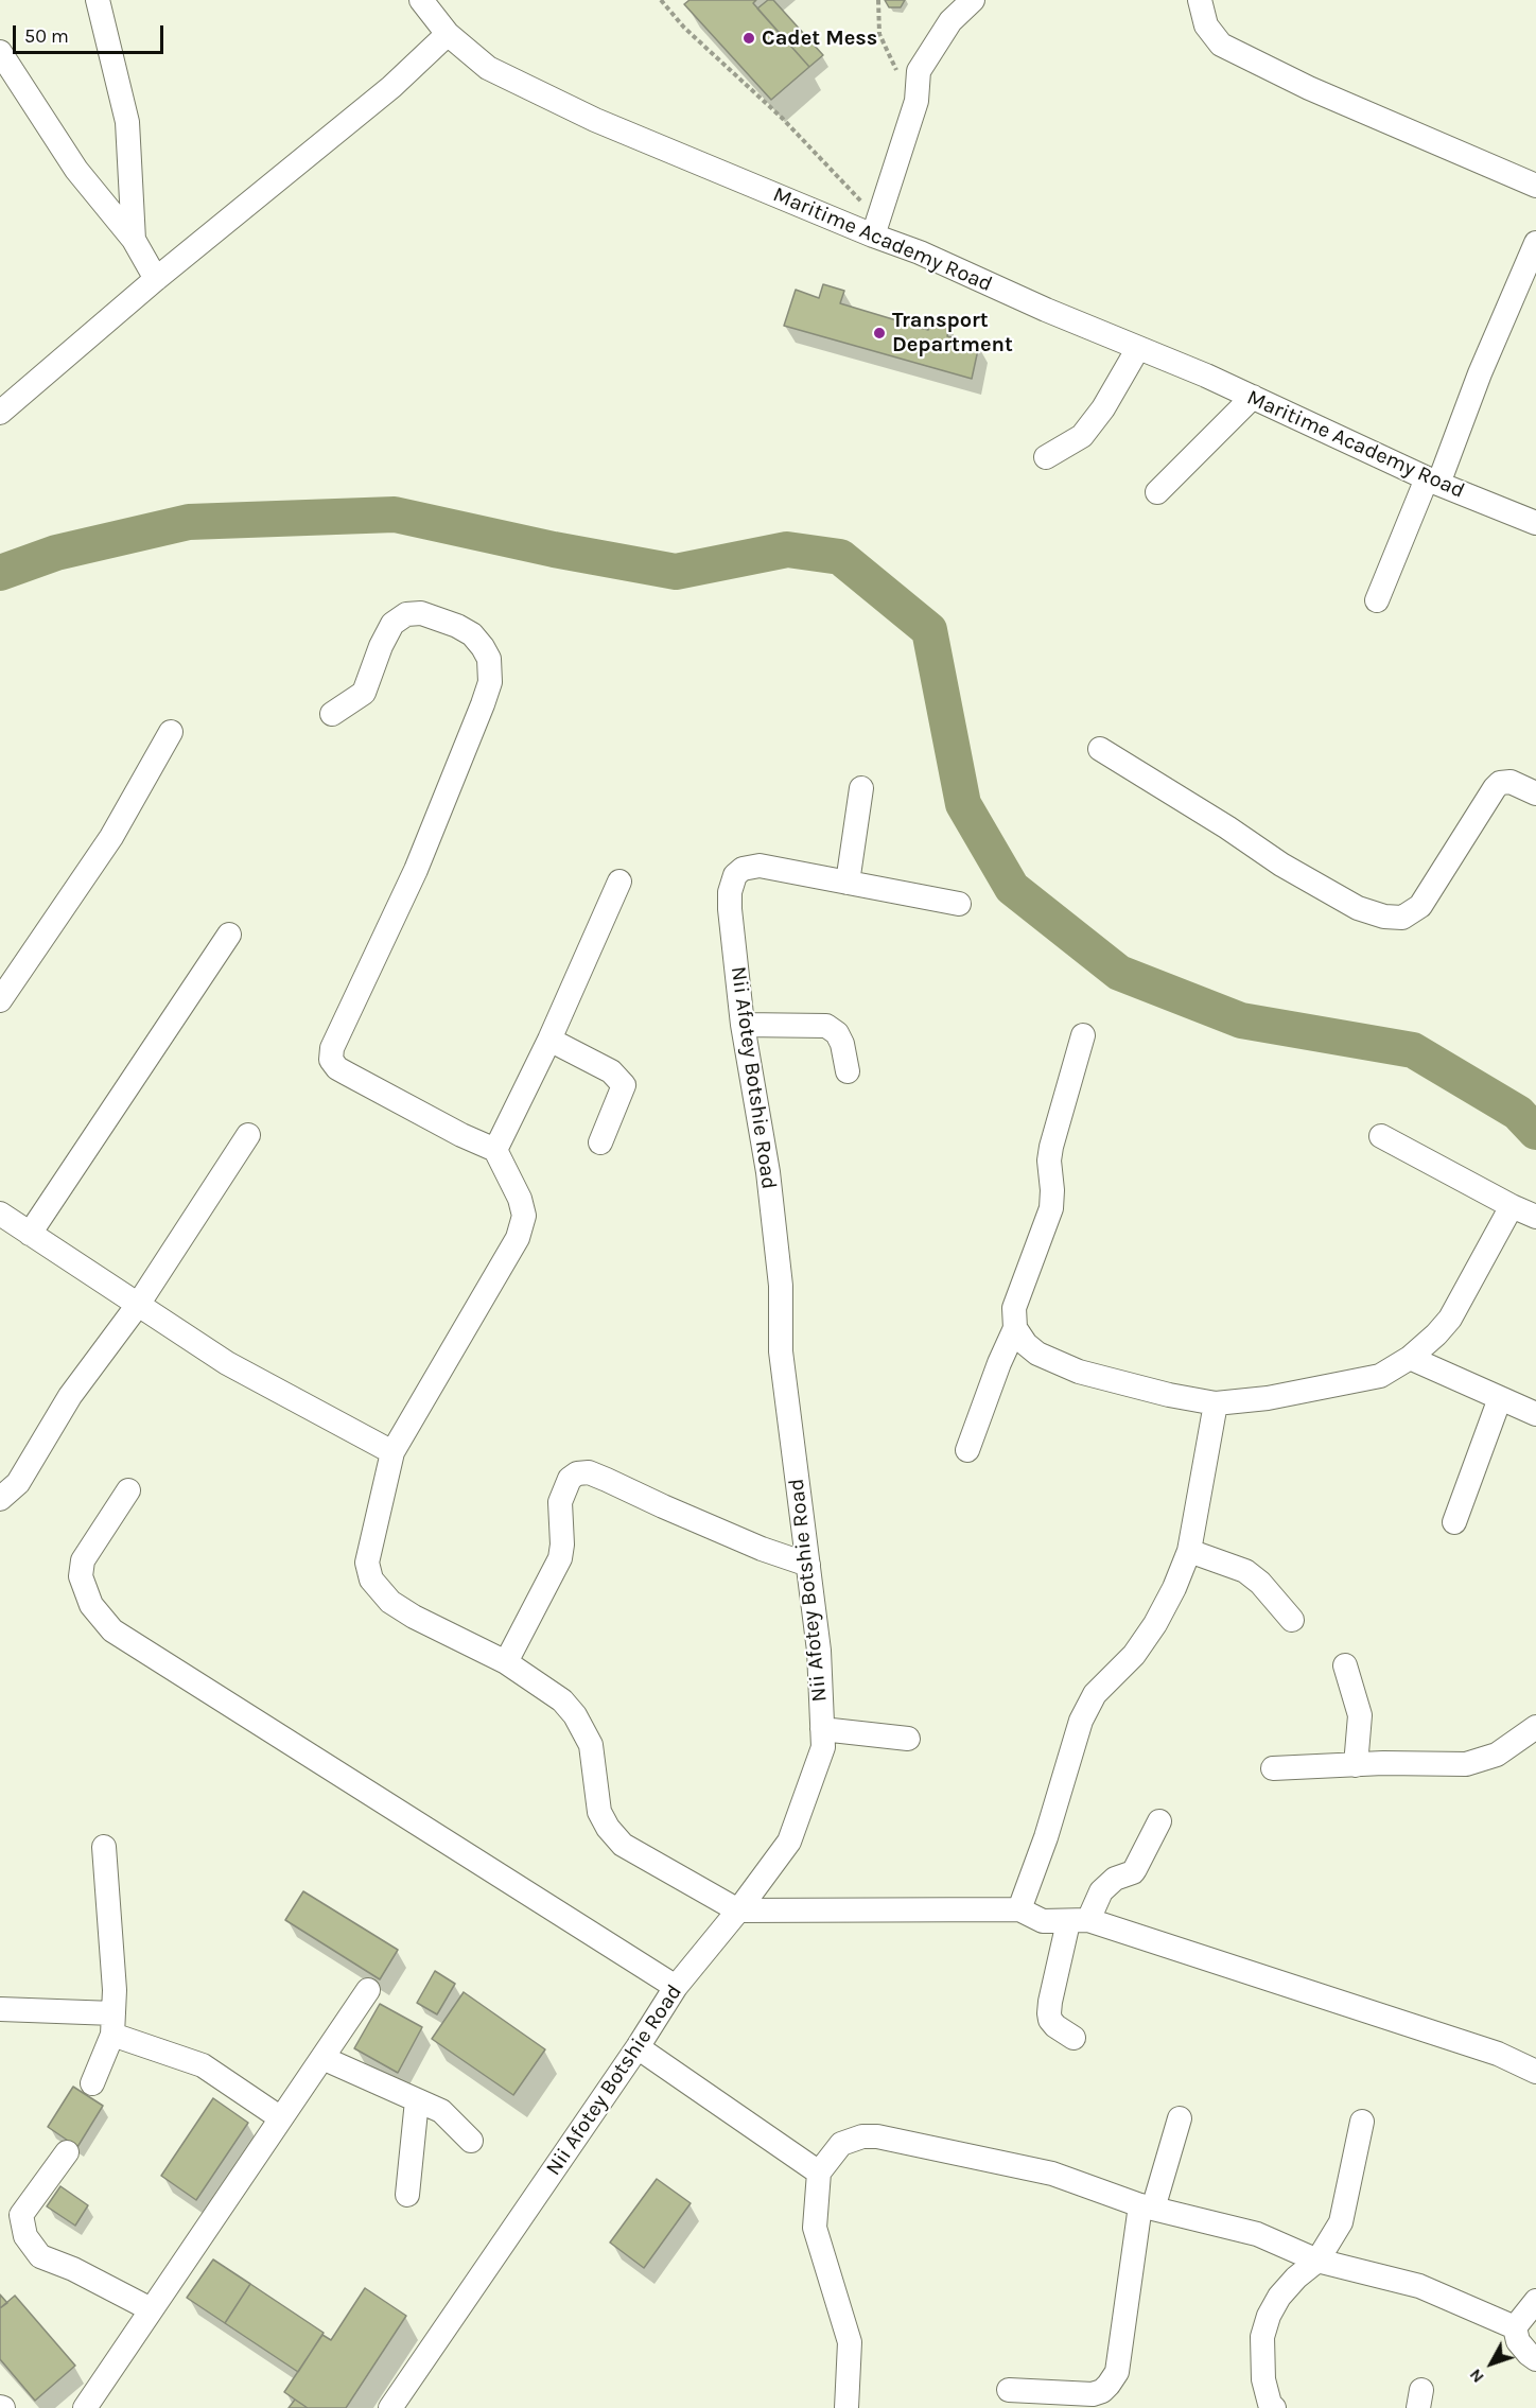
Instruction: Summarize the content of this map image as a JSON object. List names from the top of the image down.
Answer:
{
  "streets": {
    "street": ["Maritime Academy Road", "Nii Afotey Botshie Road"]
  },
  "places": ["Cadet Mess", "Transport Department"],
  "scale_bar": "50 m",
  "north": "bottom left"
}
